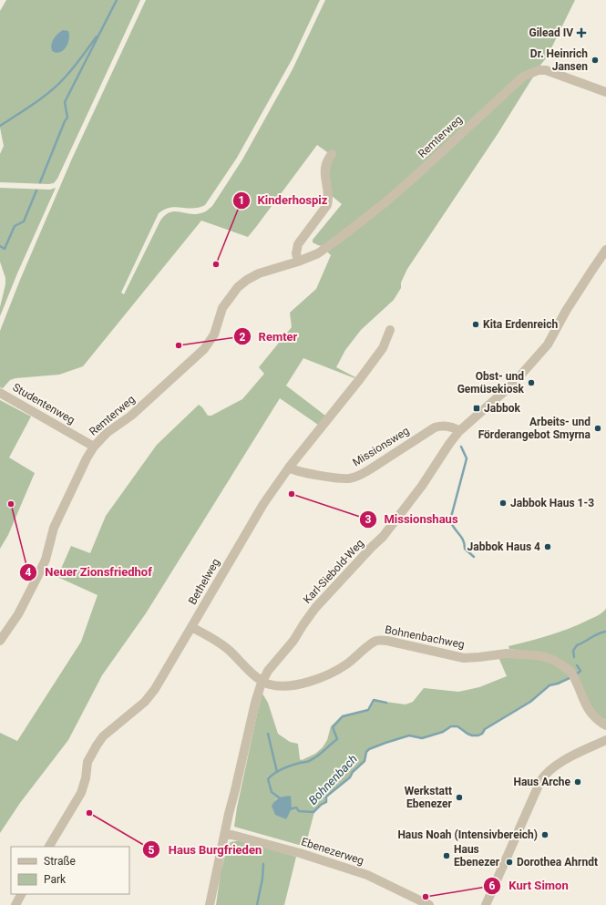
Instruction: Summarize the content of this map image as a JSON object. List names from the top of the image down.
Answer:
{
  "streets": {
    "street": [
      "Remterweg",
      "Studentenweg",
      "Missionsweg",
      "Karl-Siebold-Weg",
      "Bethelweg",
      "Bohnenbachweg",
      "Ebenezerweg"
    ]
  },
  "crossings": [
    ["Remterweg", "Studentenweg"],
    ["Missionsweg", "Karl-Siebold-Weg"],
    ["Missionsweg", "Bethelweg"],
    ["Karl-Siebold-Weg", "Bohnenbachweg"],
    ["Karl-Siebold-Weg", "Ebenezerweg"],
    ["Bethelweg", "Bohnenbachweg"]
  ],
  "water": ["Bohnenbach"],
  "places": {
    "health": ["Gilead IV"],
    "other": [
      "Dr. Heinrich Jansen",
      "Kinderhospiz",
      "Kita Erdenreich",
      "Remter",
      "Obst- und Gemüsekiosk",
      "Arbeits- und Förderangebot Smyrna",
      "Missionshaus",
      "Jabbok Haus 1-3",
      "Neuer Zionsfriedhof",
      "Jabbok Haus 4",
      "Haus Arche",
      "Werkstatt Ebenezer",
      "Haus Burgfrieden",
      "Haus Noah (Intensivbereich)",
      "Haus Ebenezer",
      "Dorothea Ahrndt",
      "Kurt Simon"
    ],
    "transit": ["Jabbok"]
  },
  "legend": ["Straße", "Park"]
}
